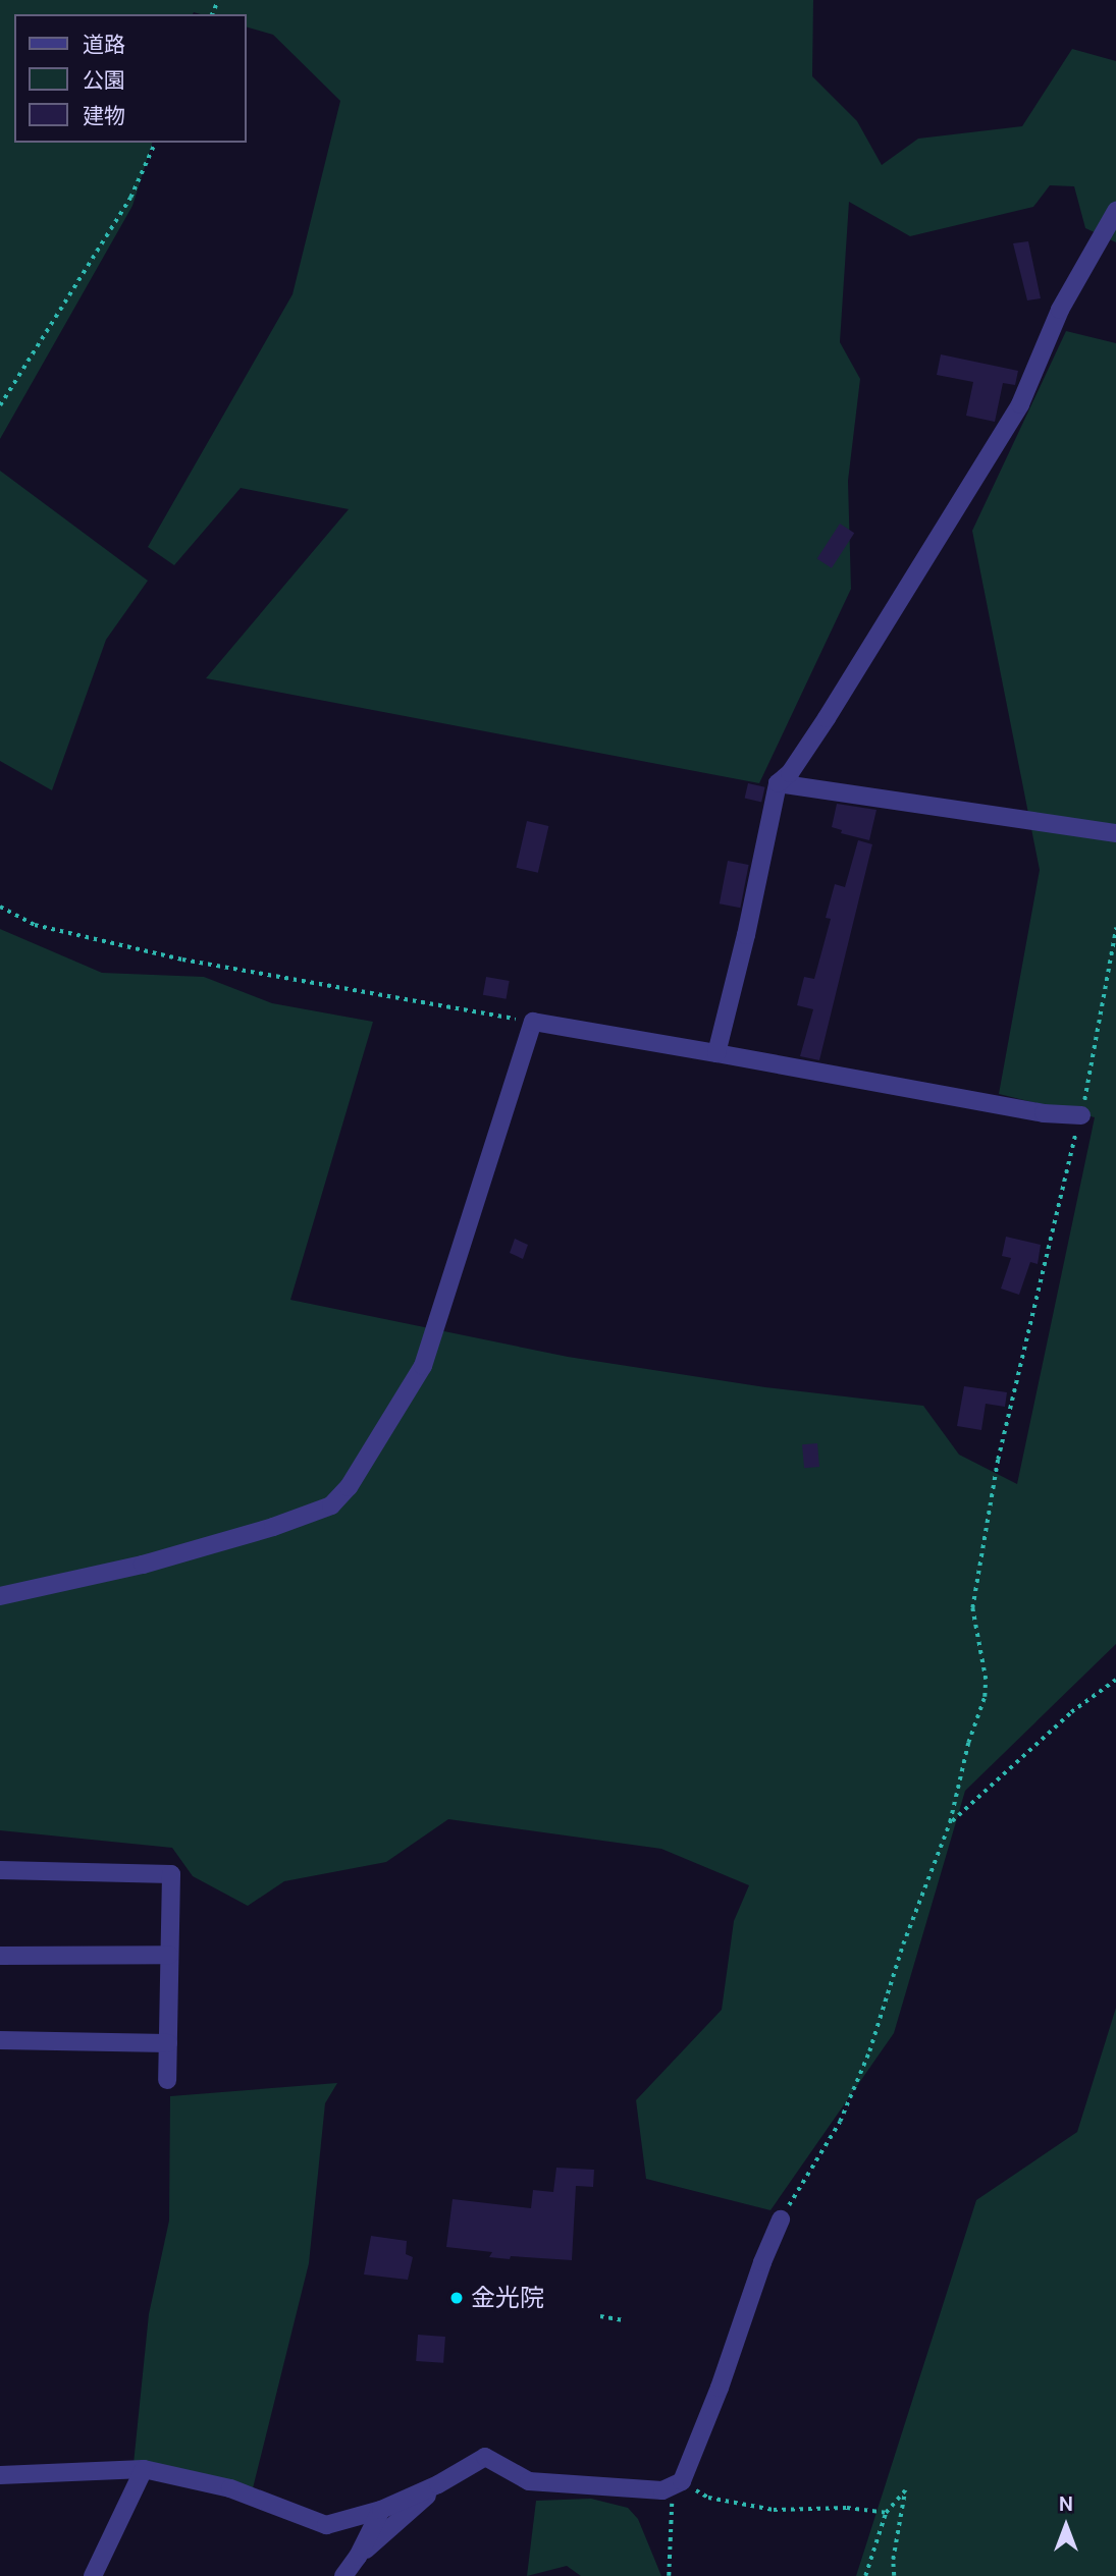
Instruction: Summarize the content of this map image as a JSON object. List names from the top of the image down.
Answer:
{
  "places": ["金光院"],
  "legend": ["道路", "公園", "建物"],
  "north": "top"
}
